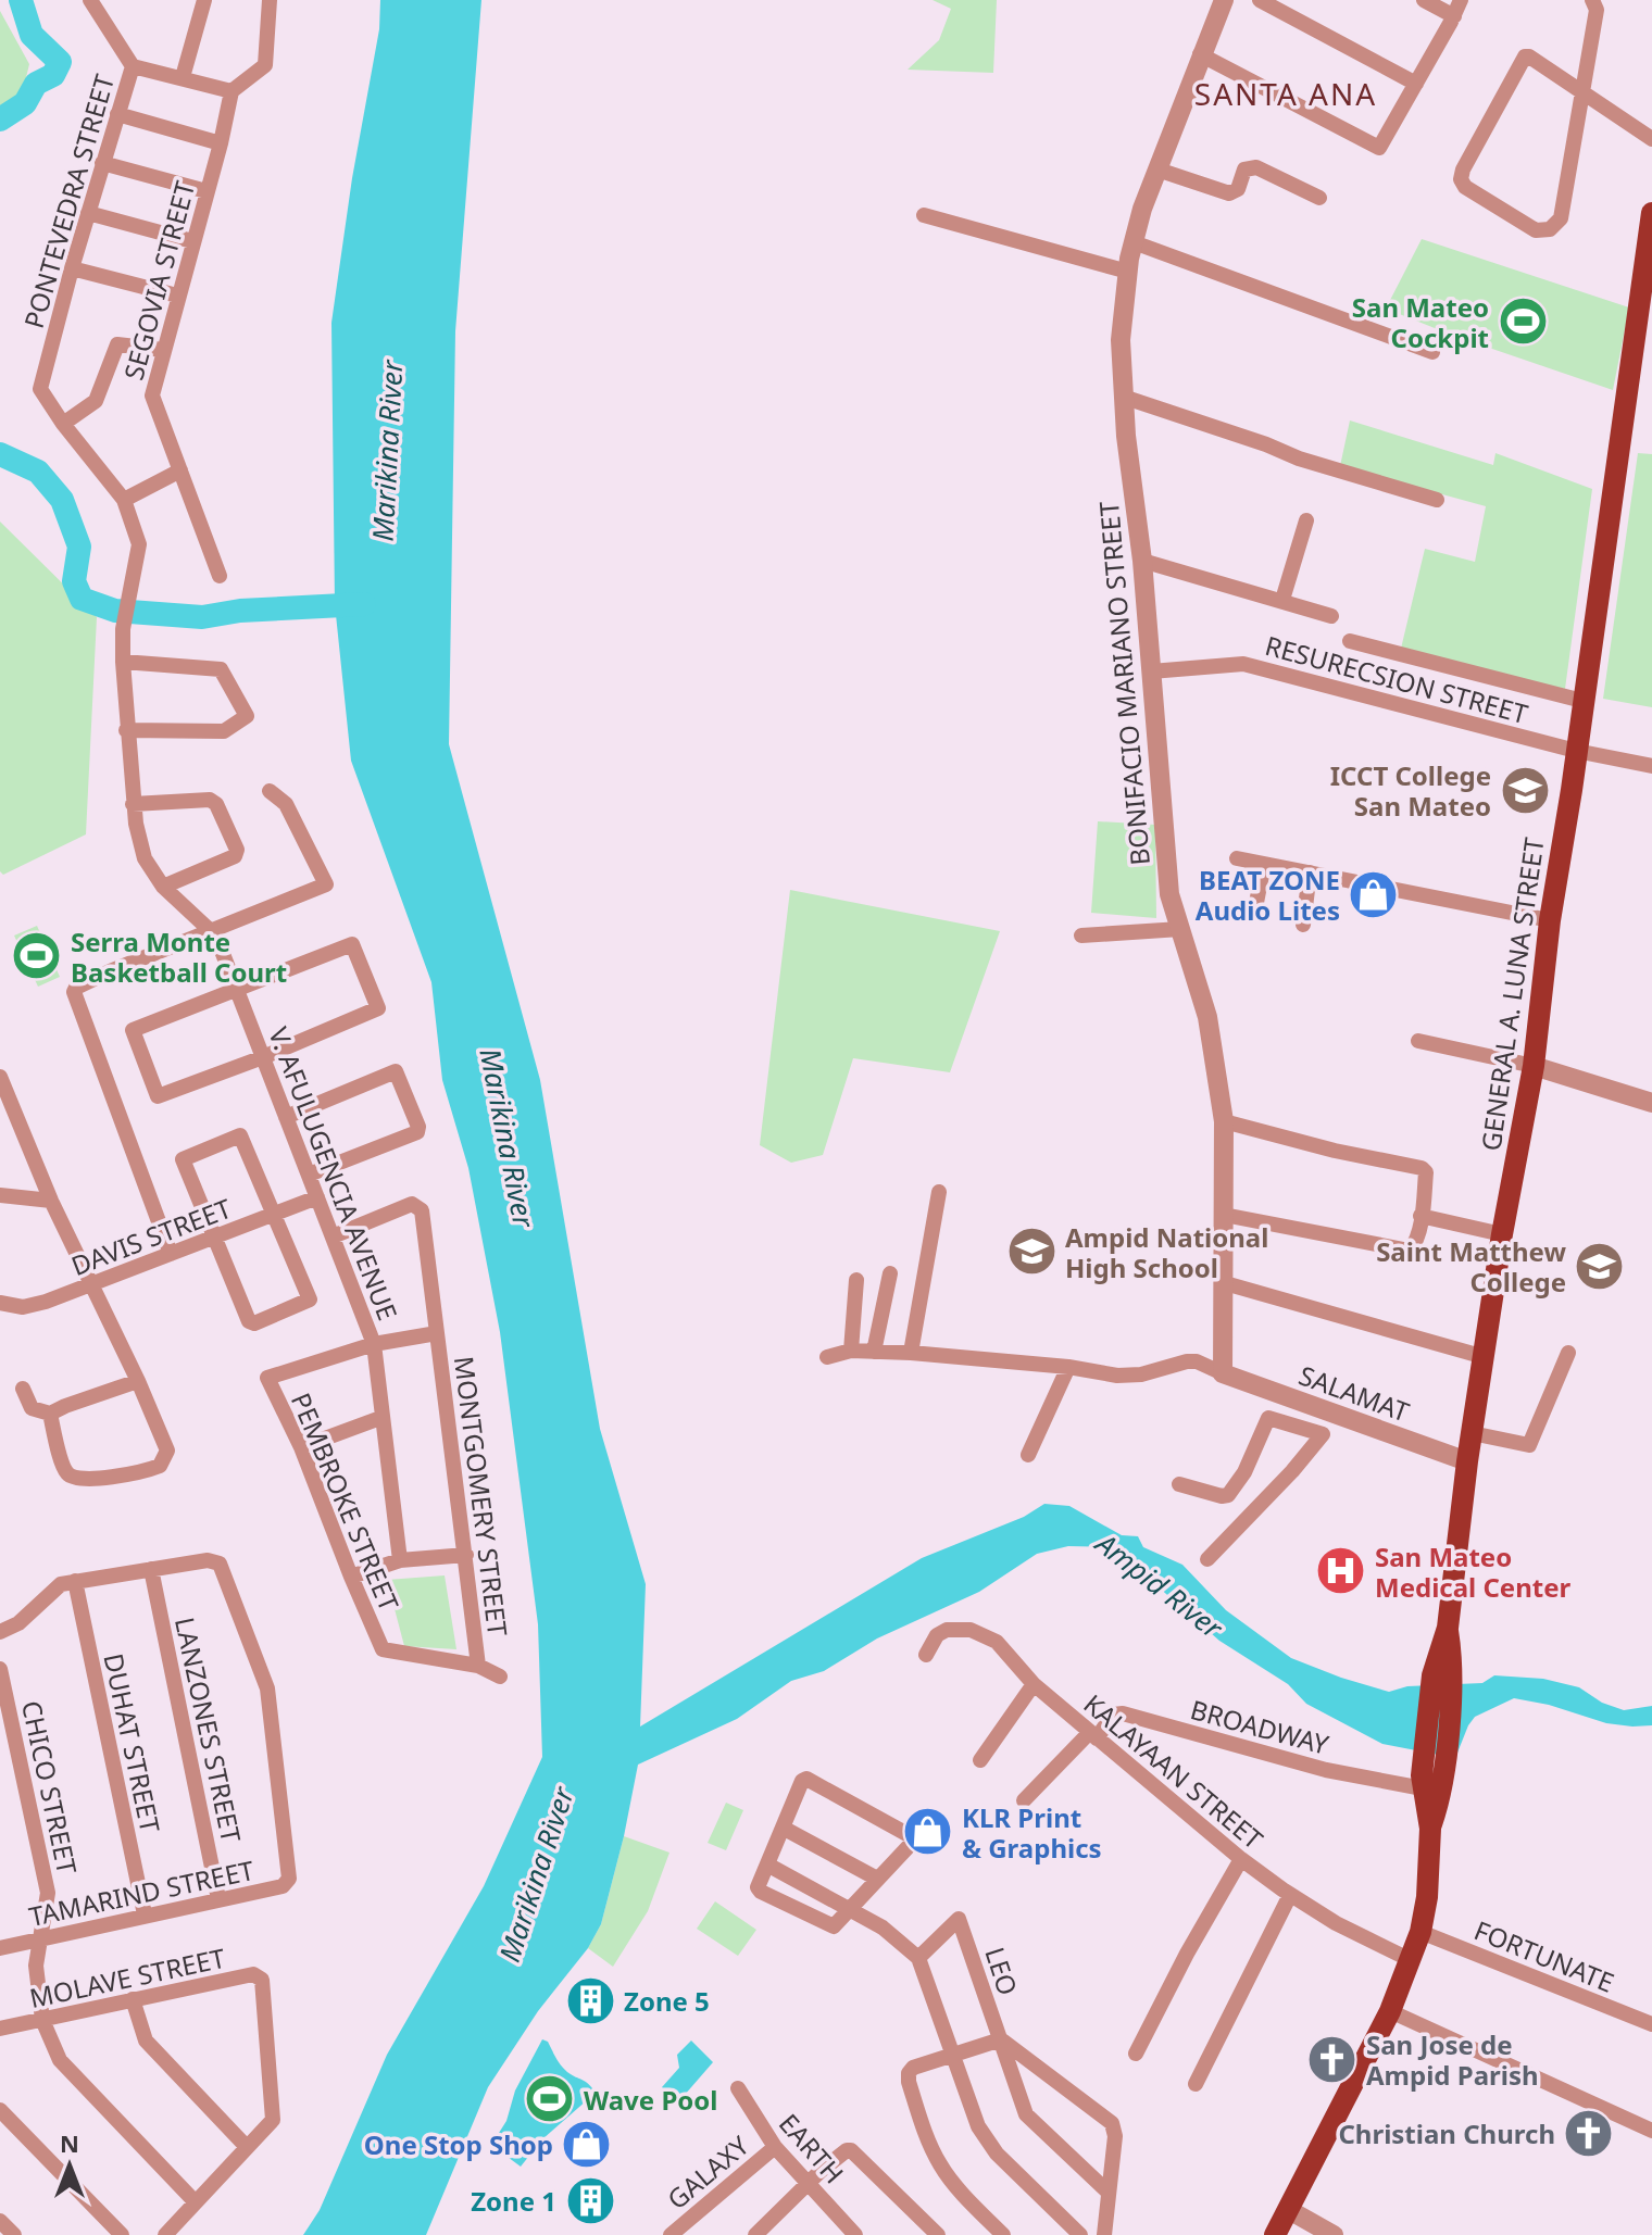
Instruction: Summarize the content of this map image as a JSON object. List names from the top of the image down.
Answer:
{
  "streets": {
    "main road": ["GENERAL A. LUNA STREET"],
    "street": [
      "PONTEVEDRA STREET",
      "SEGOVIA STREET",
      "RESURECSION STREET",
      "BONIFACIO MARIANO STREET",
      "V. AFULUGENCIA AVENUE",
      "DAVIS STREET",
      "SALAMAT",
      "MONTGOMERY STREET",
      "PEMBROKE STREET",
      "BROADWAY",
      "LANZONES STREET",
      "DUHAT STREET",
      "KALAYAAN STREET",
      "CHICO STREET",
      "TAMARIND STREET",
      "FORTUNATE",
      "LEO",
      "MOLAVE STREET",
      "EARTH",
      "GALAXY"
    ]
  },
  "crossings": [
    ["PONTEVEDRA STREET", "V. AFULUGENCIA AVENUE"],
    ["RESURECSION STREET", "BONIFACIO MARIANO STREET"],
    ["RESURECSION STREET", "GENERAL A. LUNA STREET"],
    ["BONIFACIO MARIANO STREET", "SALAMAT"],
    ["GENERAL A. LUNA STREET", "SALAMAT"],
    ["GENERAL A. LUNA STREET", "BROADWAY"],
    ["GENERAL A. LUNA STREET", "KALAYAAN STREET"],
    ["GENERAL A. LUNA STREET", "FORTUNATE"],
    ["V. AFULUGENCIA AVENUE", "DAVIS STREET"],
    ["V. AFULUGENCIA AVENUE", "MONTGOMERY STREET"],
    ["V. AFULUGENCIA AVENUE", "PEMBROKE STREET"],
    ["MONTGOMERY STREET", "PEMBROKE STREET"],
    ["BROADWAY", "KALAYAAN STREET"],
    ["LANZONES STREET", "TAMARIND STREET"],
    ["DUHAT STREET", "TAMARIND STREET"],
    ["CHICO STREET", "TAMARIND STREET"],
    ["CHICO STREET", "MOLAVE STREET"],
    ["EARTH", "GALAXY"]
  ],
  "districts": ["SANTA ANA"],
  "water": ["Marikina River", "Ampid River"],
  "places": {
    "sports": ["San Mateo Cockpit", "Serra Monte Basketball Court", "Wave Pool"],
    "school or university": ["ICCT College San Mateo", "Ampid National High School", "Saint Matthew College"],
    "shop": ["BEAT ZONE Audio Lites", "KLR Print & Graphics", "One Stop Shop"],
    "hospital": ["San Mateo Medical Center"],
    "building": ["Zone 5", "Zone 1"],
    "church": ["San Jose de Ampid Parish", "Christian Church"]
  },
  "north": "top"
}
